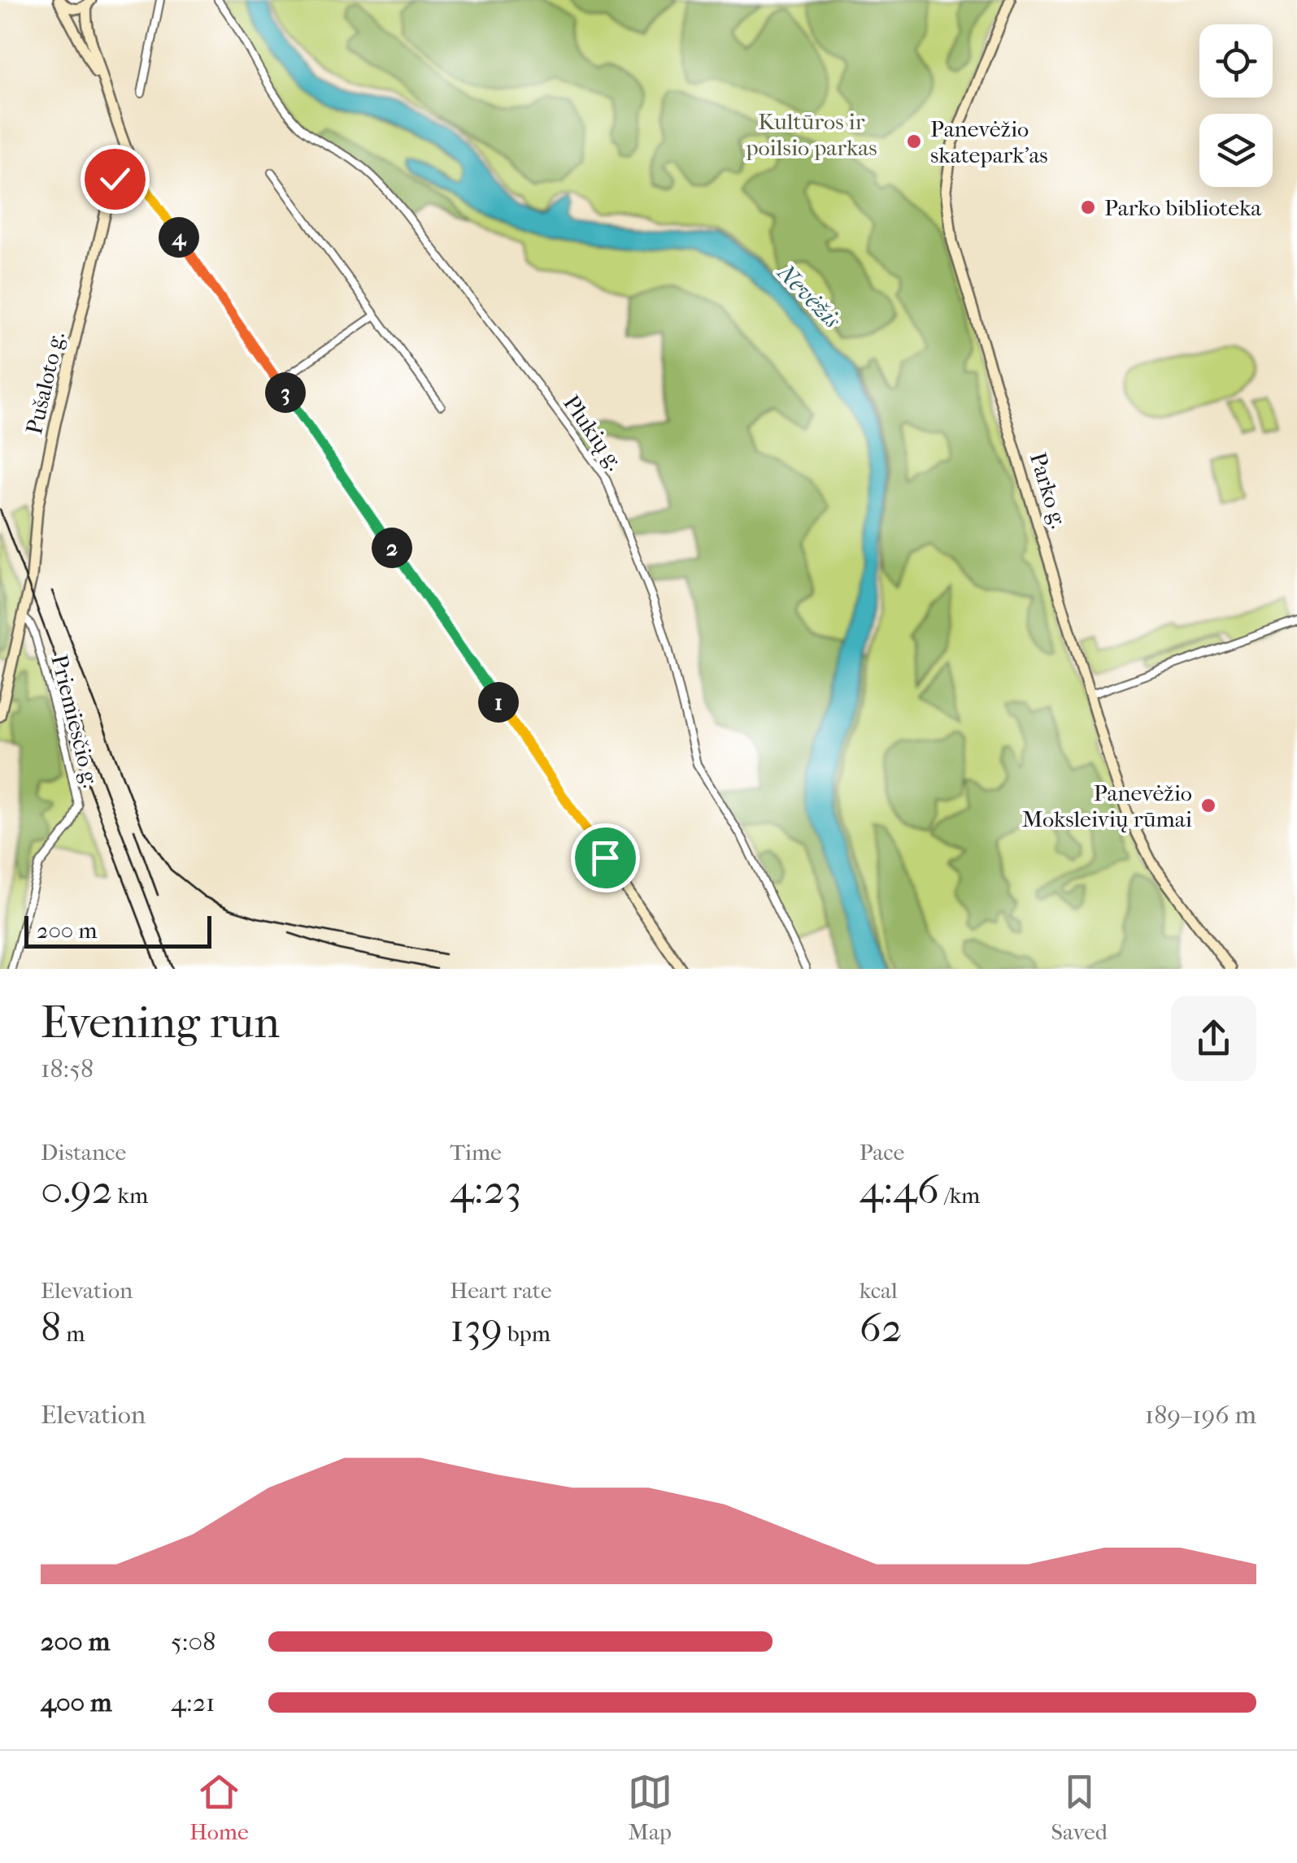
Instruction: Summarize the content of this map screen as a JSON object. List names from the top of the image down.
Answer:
{
  "streets": {
    "main road": ["Pušaloto g.", "Parko g."],
    "street": ["Plukių g.", "Priemiesčio g."]
  },
  "crossings": [
    ["Pušaloto g.", "Priemiesčio g."]
  ],
  "water": ["Nevėžis"],
  "parks": ["Kultūros ir poilsio parkas"],
  "places": ["Panevėžio skatepark'as", "Parko biblioteka", "Panevėžio Moksleivių rūmai"],
  "scale_bar": "200 m",
  "page": {
    "pins": [
      "4",
      "3",
      "2",
      "1"
    ],
    "scale": "200 m",
    "heading": ["Evening run", "18:58"],
    "stats": [
      ["Distance", "0.92 km"],
      ["Time", "4:23"],
      ["Pace", "4:46 /km"],
      ["Elevation", "8 m"],
      ["Heart rate", "139 bpm"],
      ["kcal", "62"]
    ],
    "chart": ["Elevation", "189–196 m"],
    "list": [
      {
        "name": "200 m",
        "note": "5:08"
      },
      {
        "name": "400 m",
        "note": "4:21"
      }
    ],
    "tabs": ["Home", "Map", "Saved"]
  }
}
